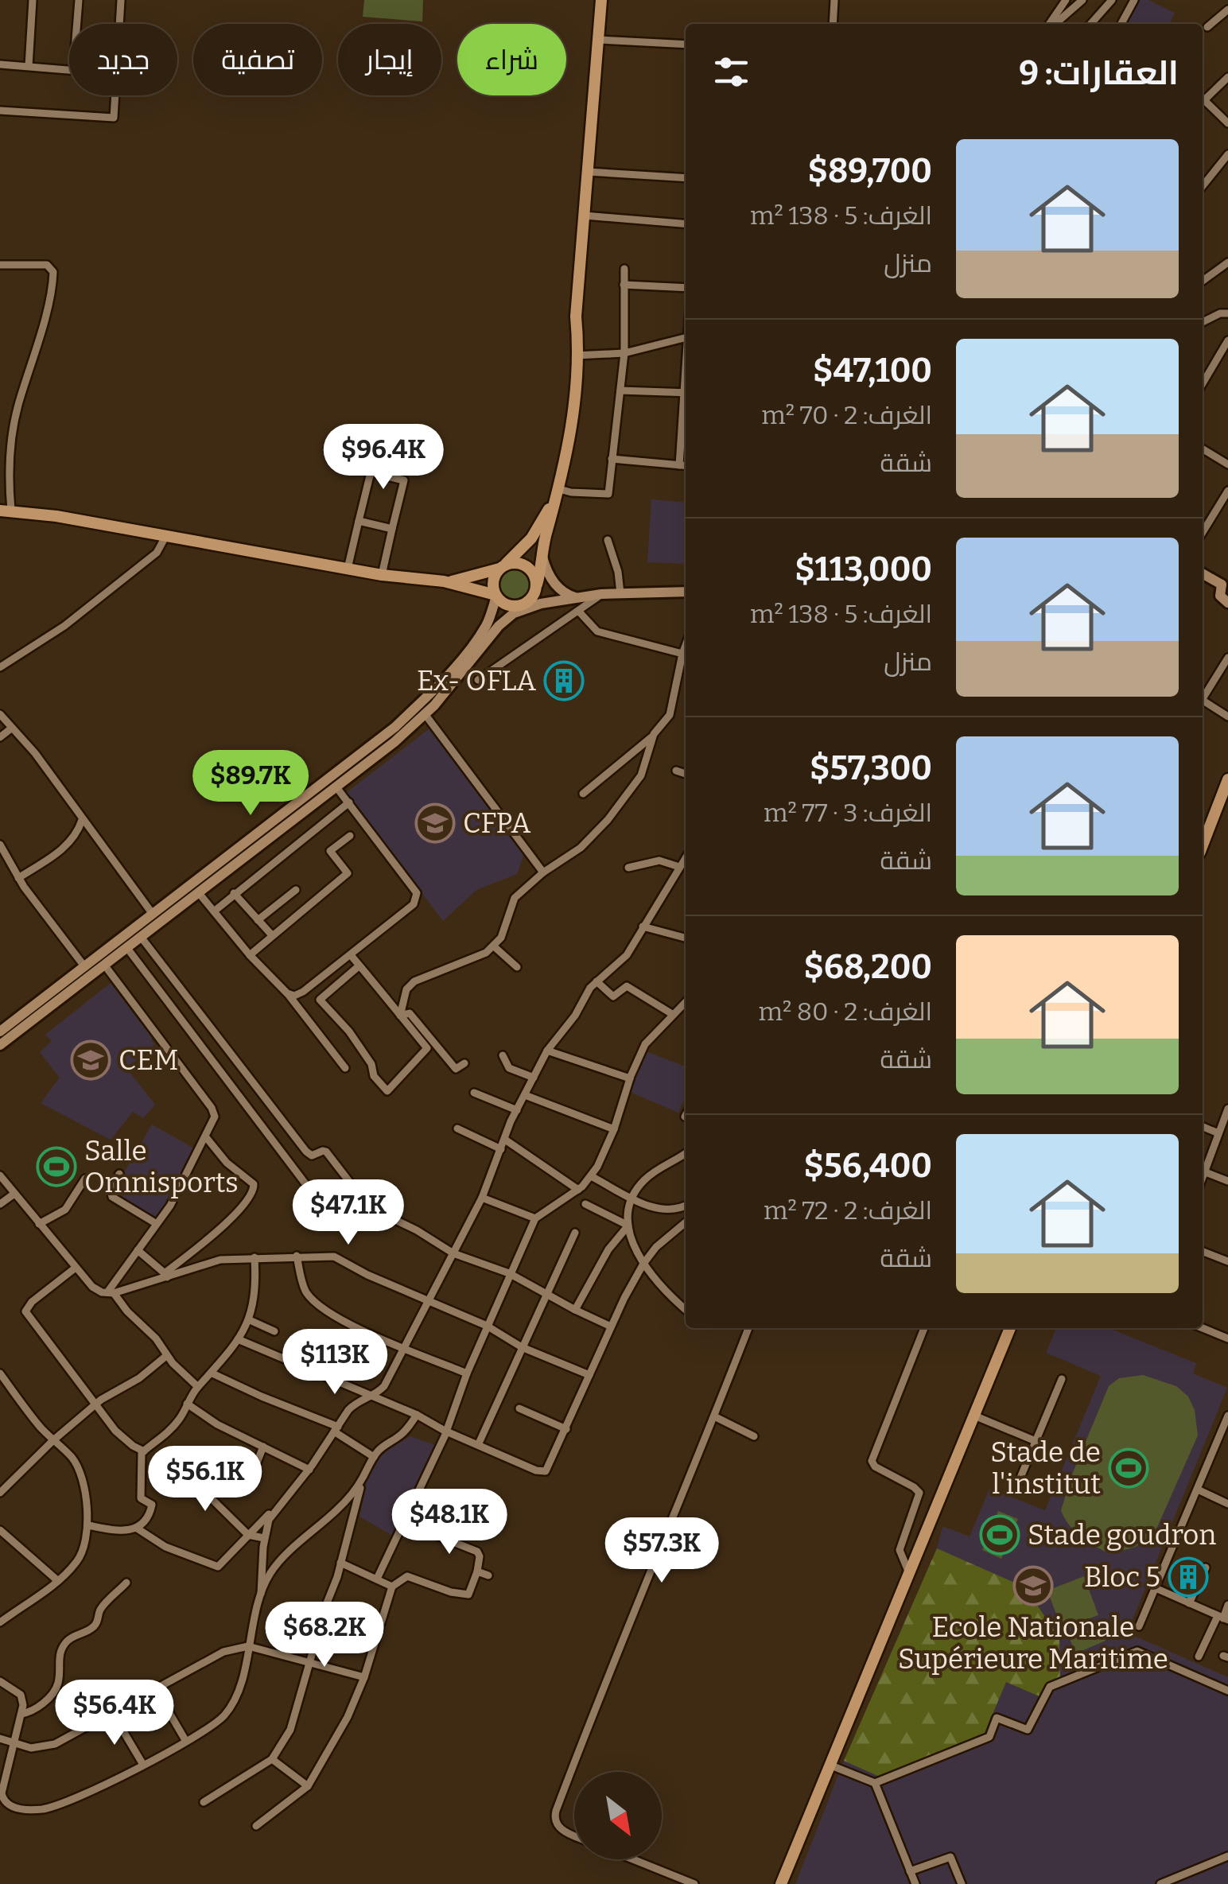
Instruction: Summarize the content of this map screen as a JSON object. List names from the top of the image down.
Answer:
{
  "places": {
    "building": ["Ex- OFLA", "Bloc 5"],
    "school or university": ["CFPA", "CEM", "Ecole Nationale Supérieure Maritime"],
    "sports": ["Salle Omnisports", "Stade de l'institut", "Stade goudron"]
  },
  "north": "bottom right",
  "page": {
    "chip": [
      "شراء",
      "إيجار",
      "تصفية",
      "جديد"
    ],
    "heading": "العقارات: 9",
    "list": [
      {
        "name": "$89,700",
        "note": "الغرف: 5 · 138 m² · منزل"
      },
      {
        "name": "$47,100",
        "note": "الغرف: 2 · 70 m² · شقة"
      },
      {
        "name": "$113,000",
        "note": "الغرف: 5 · 138 m² · منزل"
      },
      {
        "name": "$57,300",
        "note": "الغرف: 3 · 77 m² · شقة"
      },
      {
        "name": "$68,200",
        "note": "الغرف: 2 · 80 m² · شقة"
      },
      {
        "name": "$56,400",
        "note": "الغرف: 2 · 72 m² · شقة"
      }
    ],
    "price": [
      "$96.4K",
      "$89.7K",
      "$47.1K",
      "$113K",
      "$56.1K",
      "$48.1K",
      "$57.3K",
      "$68.2K",
      "$56.4K"
    ]
  }
}
